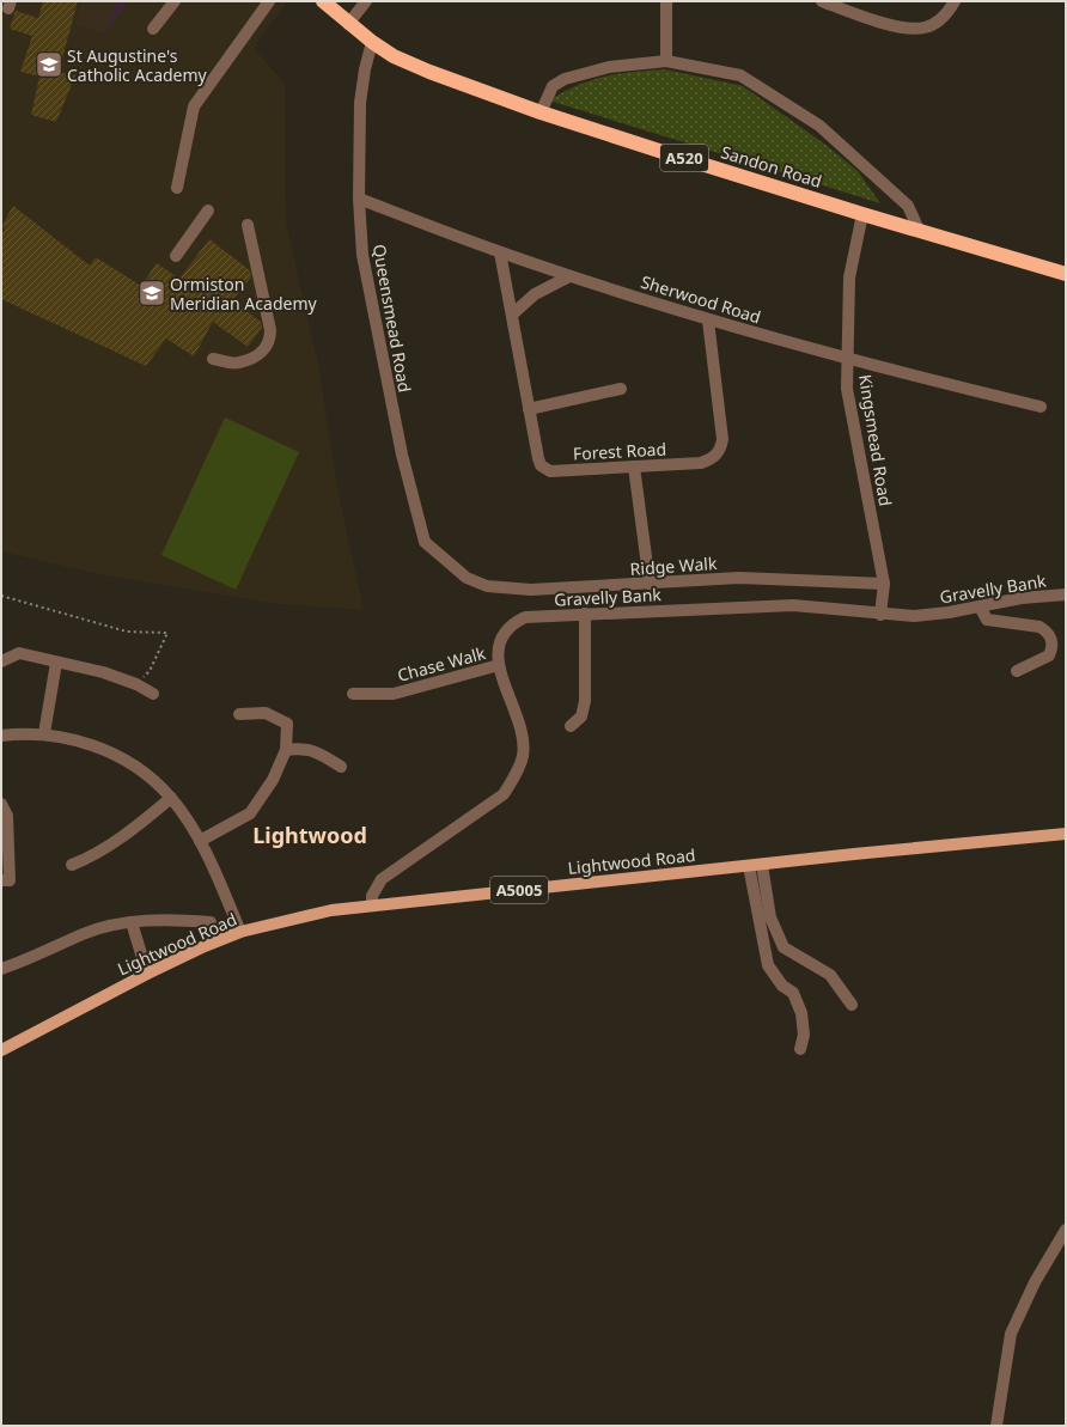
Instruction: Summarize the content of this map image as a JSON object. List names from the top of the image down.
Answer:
{
  "streets": {
    "highway": ["A520", "Sandon Road"],
    "main road": ["Lightwood Road", "A5005"],
    "street": [
      "Sherwood Road",
      "Queensmead Road",
      "Kingsmead Road",
      "Forest Road",
      "Ridge Walk",
      "Gravelly Bank",
      "Chase Walk"
    ]
  },
  "crossings": [
    ["Sandon Road", "Queensmead Road"],
    ["Sandon Road", "Kingsmead Road"],
    ["Sherwood Road", "Queensmead Road"],
    ["Sherwood Road", "Kingsmead Road"],
    ["Sherwood Road", "Forest Road"],
    ["Queensmead Road", "Ridge Walk"],
    ["Kingsmead Road", "Ridge Walk"],
    ["Kingsmead Road", "Gravelly Bank"],
    ["Gravelly Bank", "Chase Walk"],
    ["Gravelly Bank", "Lightwood Road"]
  ],
  "districts": ["Lightwood"],
  "places": {
    "school or university": ["St Augustine's Catholic Academy", "Ormiston Meridian Academy"]
  }
}
